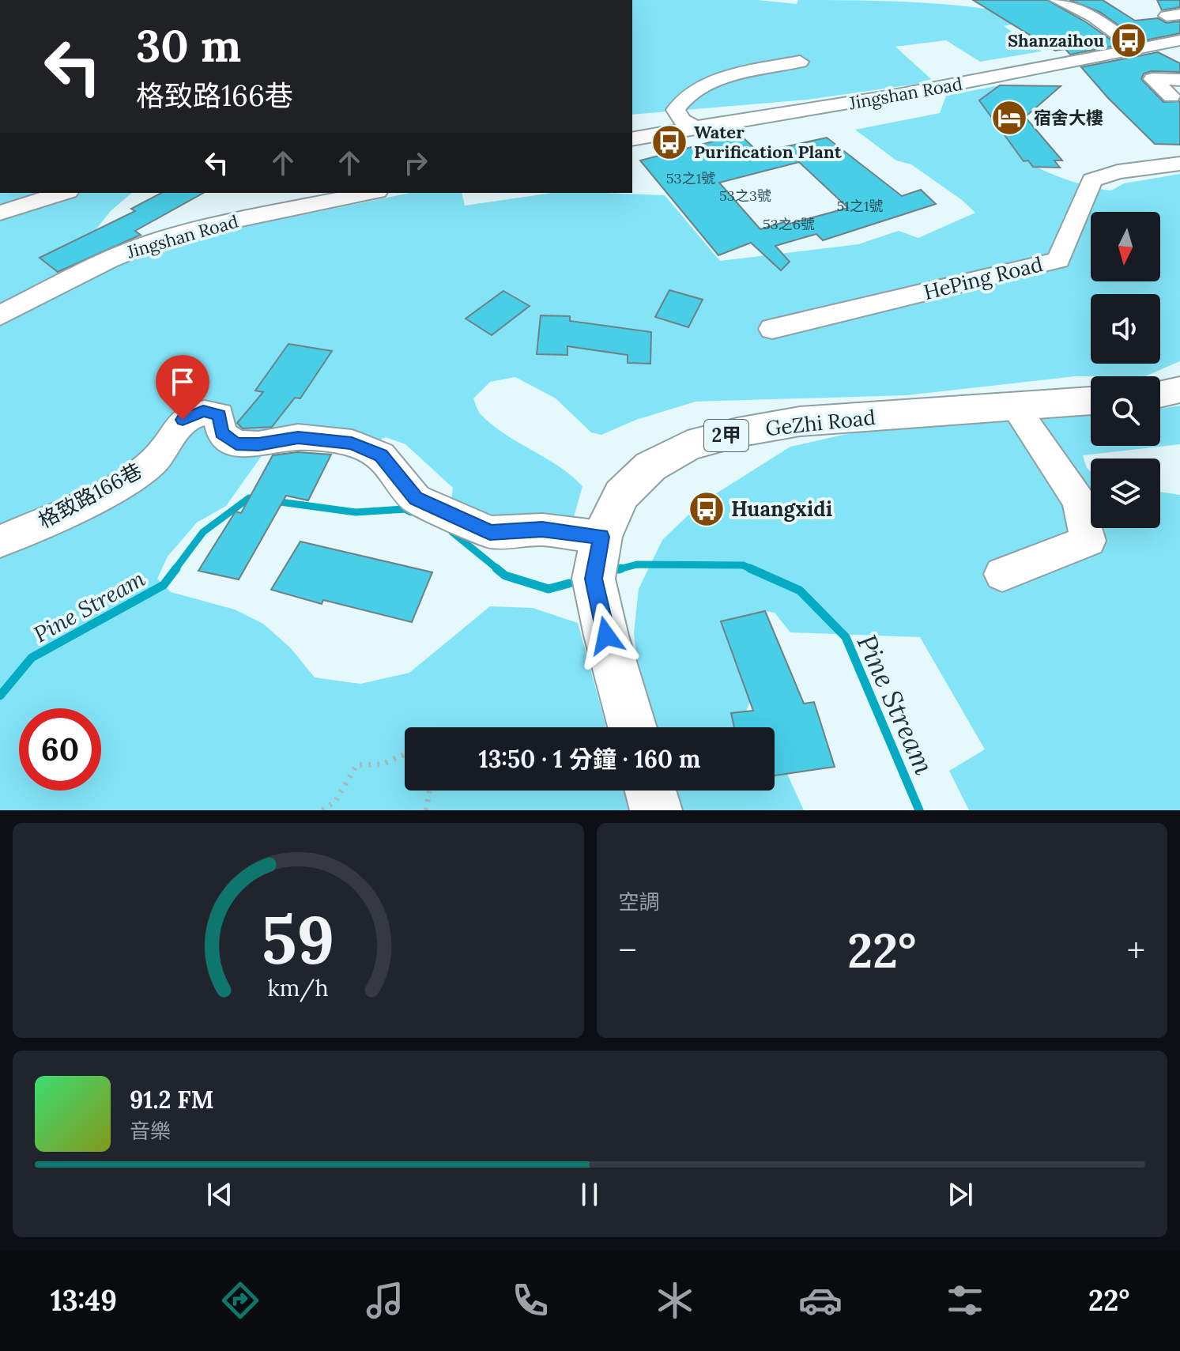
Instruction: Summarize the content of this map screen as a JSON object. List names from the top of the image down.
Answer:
{
  "streets": {
    "main road": ["GeZhi Road", "2甲"],
    "street": ["Jingshan Road", "HePing Road", "格致路166巷"]
  },
  "crossings": [
    ["GeZhi Road", "格致路166巷"]
  ],
  "water": ["Pine Stream"],
  "places": {
    "bus stop": ["Shanzaihou", "Water Purification Plant", "Huangxidi"],
    "hotel": ["宿舍大樓"]
  },
  "house_numbers": [
    "53之1號",
    "53之3號",
    "51之1號",
    "53之6號"
  ],
  "north": "bottom",
  "page": {
    "turn": ["30 m", "格致路166巷"],
    "limit": "60",
    "trip": "13:50 · 1 分鐘 · 160 m",
    "tile": "空調",
    "heat": ["−", "22°", "+"],
    "song": ["91.2 FM", "音樂"],
    "tabs": ["13:49", "22°"],
    "gauge": ["59", "km/h"]
  }
}
